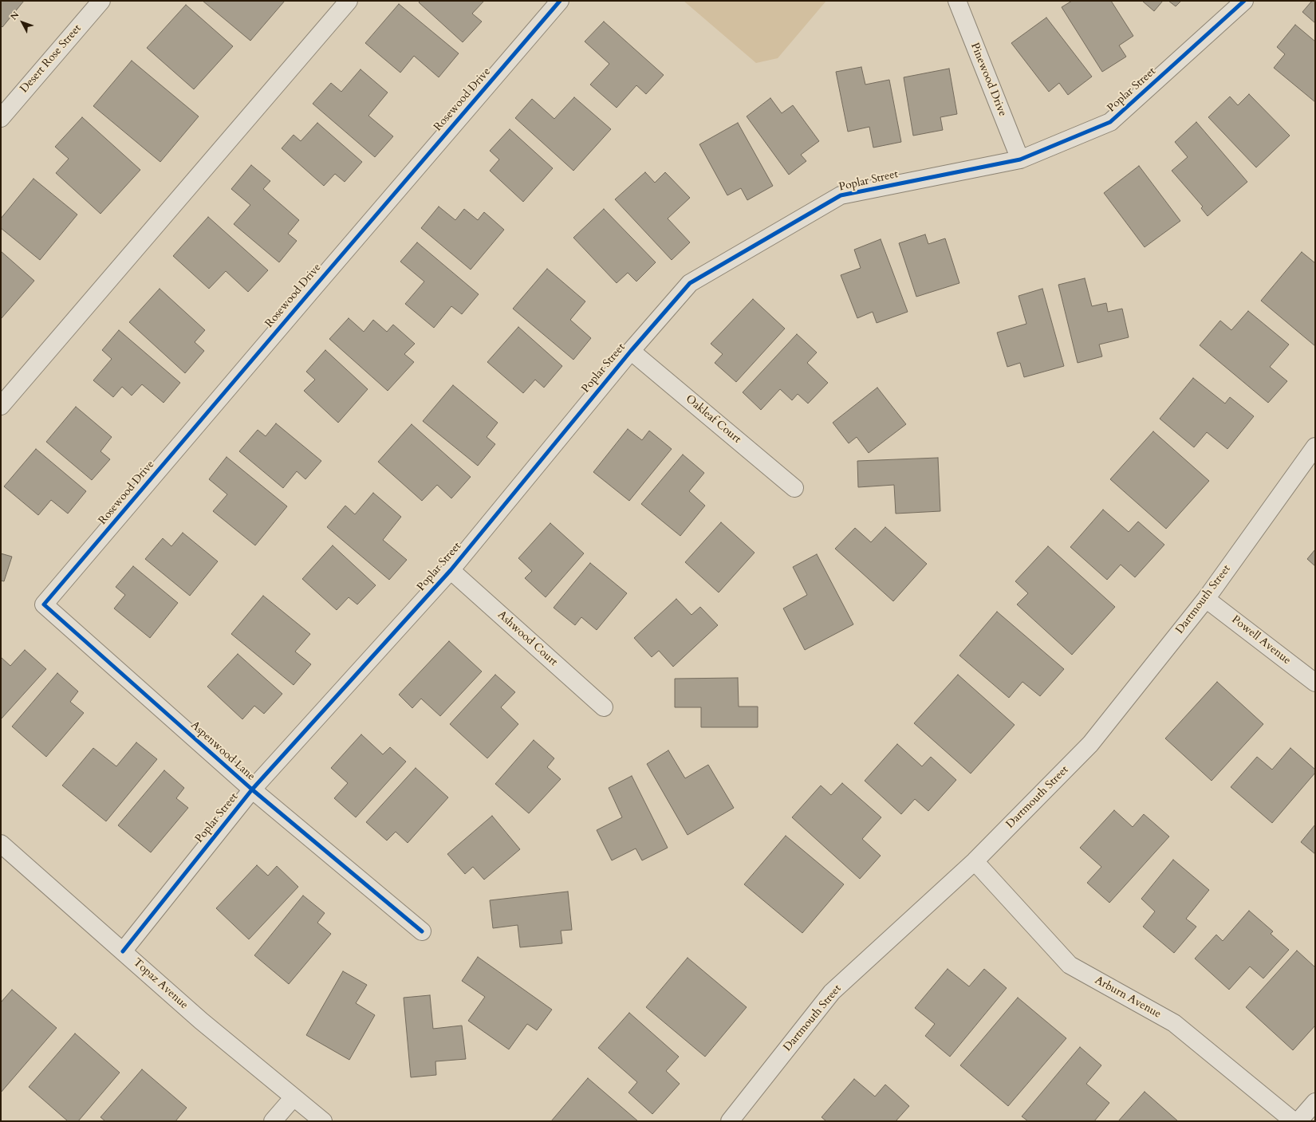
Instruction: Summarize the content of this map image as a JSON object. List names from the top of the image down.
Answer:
{
  "streets": {
    "street": [
      "Desert Rose Street",
      "Pinewood Drive",
      "Poplar Street",
      "Rosewood Drive",
      "Oakleaf Court",
      "Dartmouth Street",
      "Ashwood Court",
      "Powell Avenue",
      "Aspenwood Lane",
      "Topaz Avenue",
      "Arburn Avenue"
    ]
  },
  "crossings": [
    ["Pinewood Drive", "Poplar Street"],
    ["Poplar Street", "Oakleaf Court"],
    ["Poplar Street", "Ashwood Court"],
    ["Poplar Street", "Aspenwood Lane"],
    ["Poplar Street", "Topaz Avenue"],
    ["Rosewood Drive", "Aspenwood Lane"],
    ["Dartmouth Street", "Powell Avenue"],
    ["Dartmouth Street", "Arburn Avenue"]
  ],
  "north": "top left"
}
